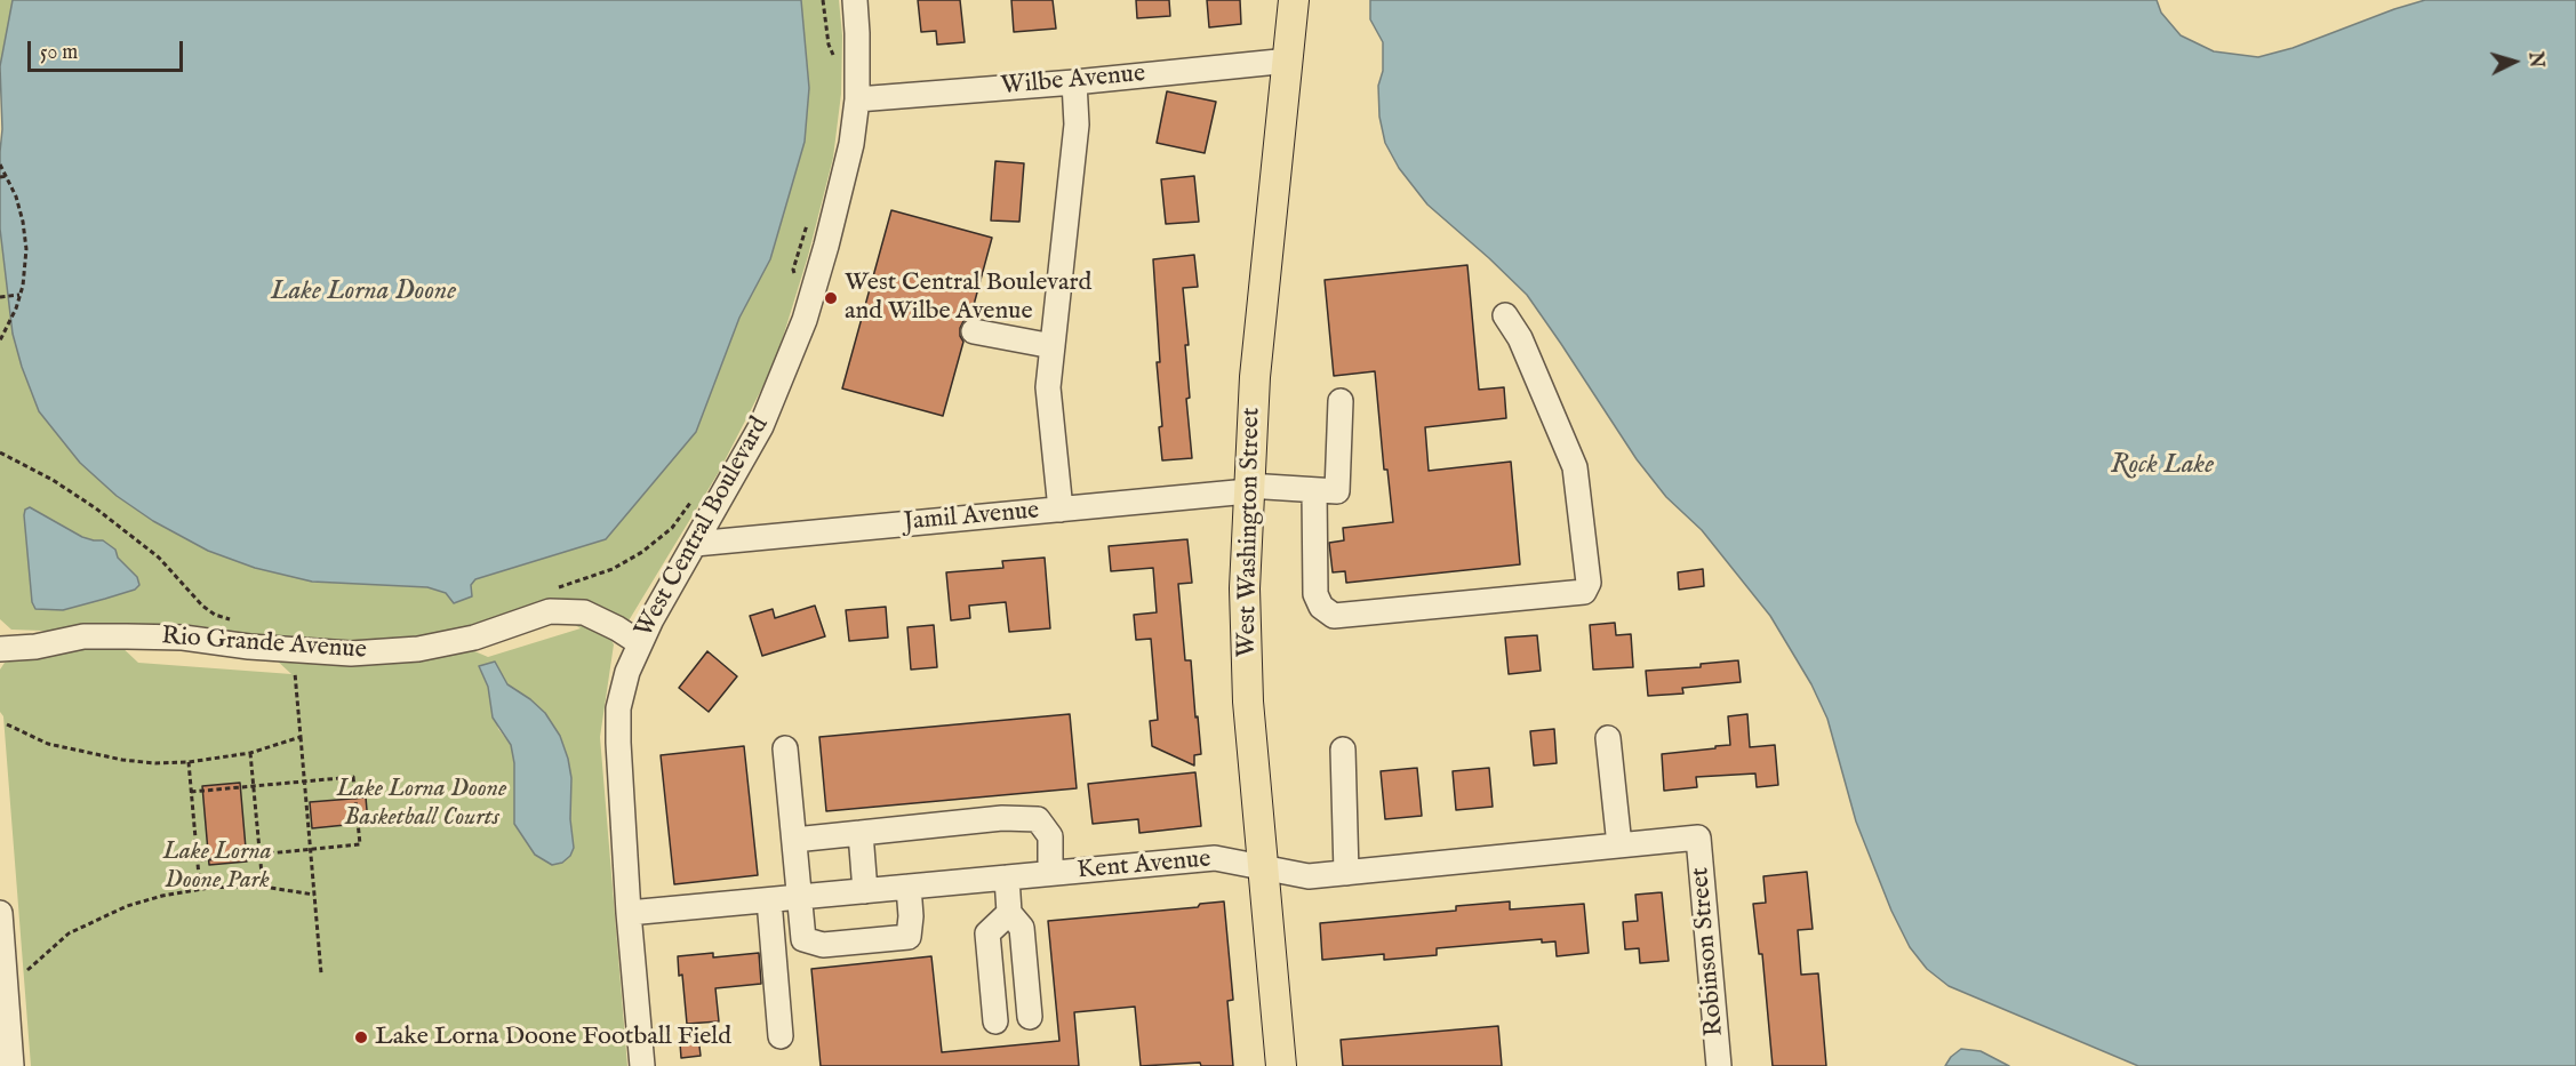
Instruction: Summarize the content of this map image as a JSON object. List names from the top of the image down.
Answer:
{
  "streets": {
    "main road": ["West Washington Street"],
    "street": [
      "Wilbe Avenue",
      "Jamil Avenue",
      "West Central Boulevard",
      "Rio Grande Avenue",
      "Kent Avenue",
      "Robinson Street"
    ]
  },
  "crossings": [
    ["Wilbe Avenue", "West Central Boulevard"],
    ["Wilbe Avenue", "West Washington Street"],
    ["Jamil Avenue", "West Central Boulevard"],
    ["Jamil Avenue", "West Washington Street"],
    ["West Central Boulevard", "Rio Grande Avenue"],
    ["West Central Boulevard", "Kent Avenue"],
    ["West Washington Street", "Kent Avenue"],
    ["Kent Avenue", "Robinson Street"]
  ],
  "water": ["Lake Lorna Doone", "Rock Lake"],
  "parks": ["Lake Lorna Doone Basketball Courts", "Lake Lorna Doone Park"],
  "places": ["West Central Boulevard and Wilbe Avenue", "Lake Lorna Doone Football Field"],
  "scale_bar": "50 m",
  "north": "right"
}
